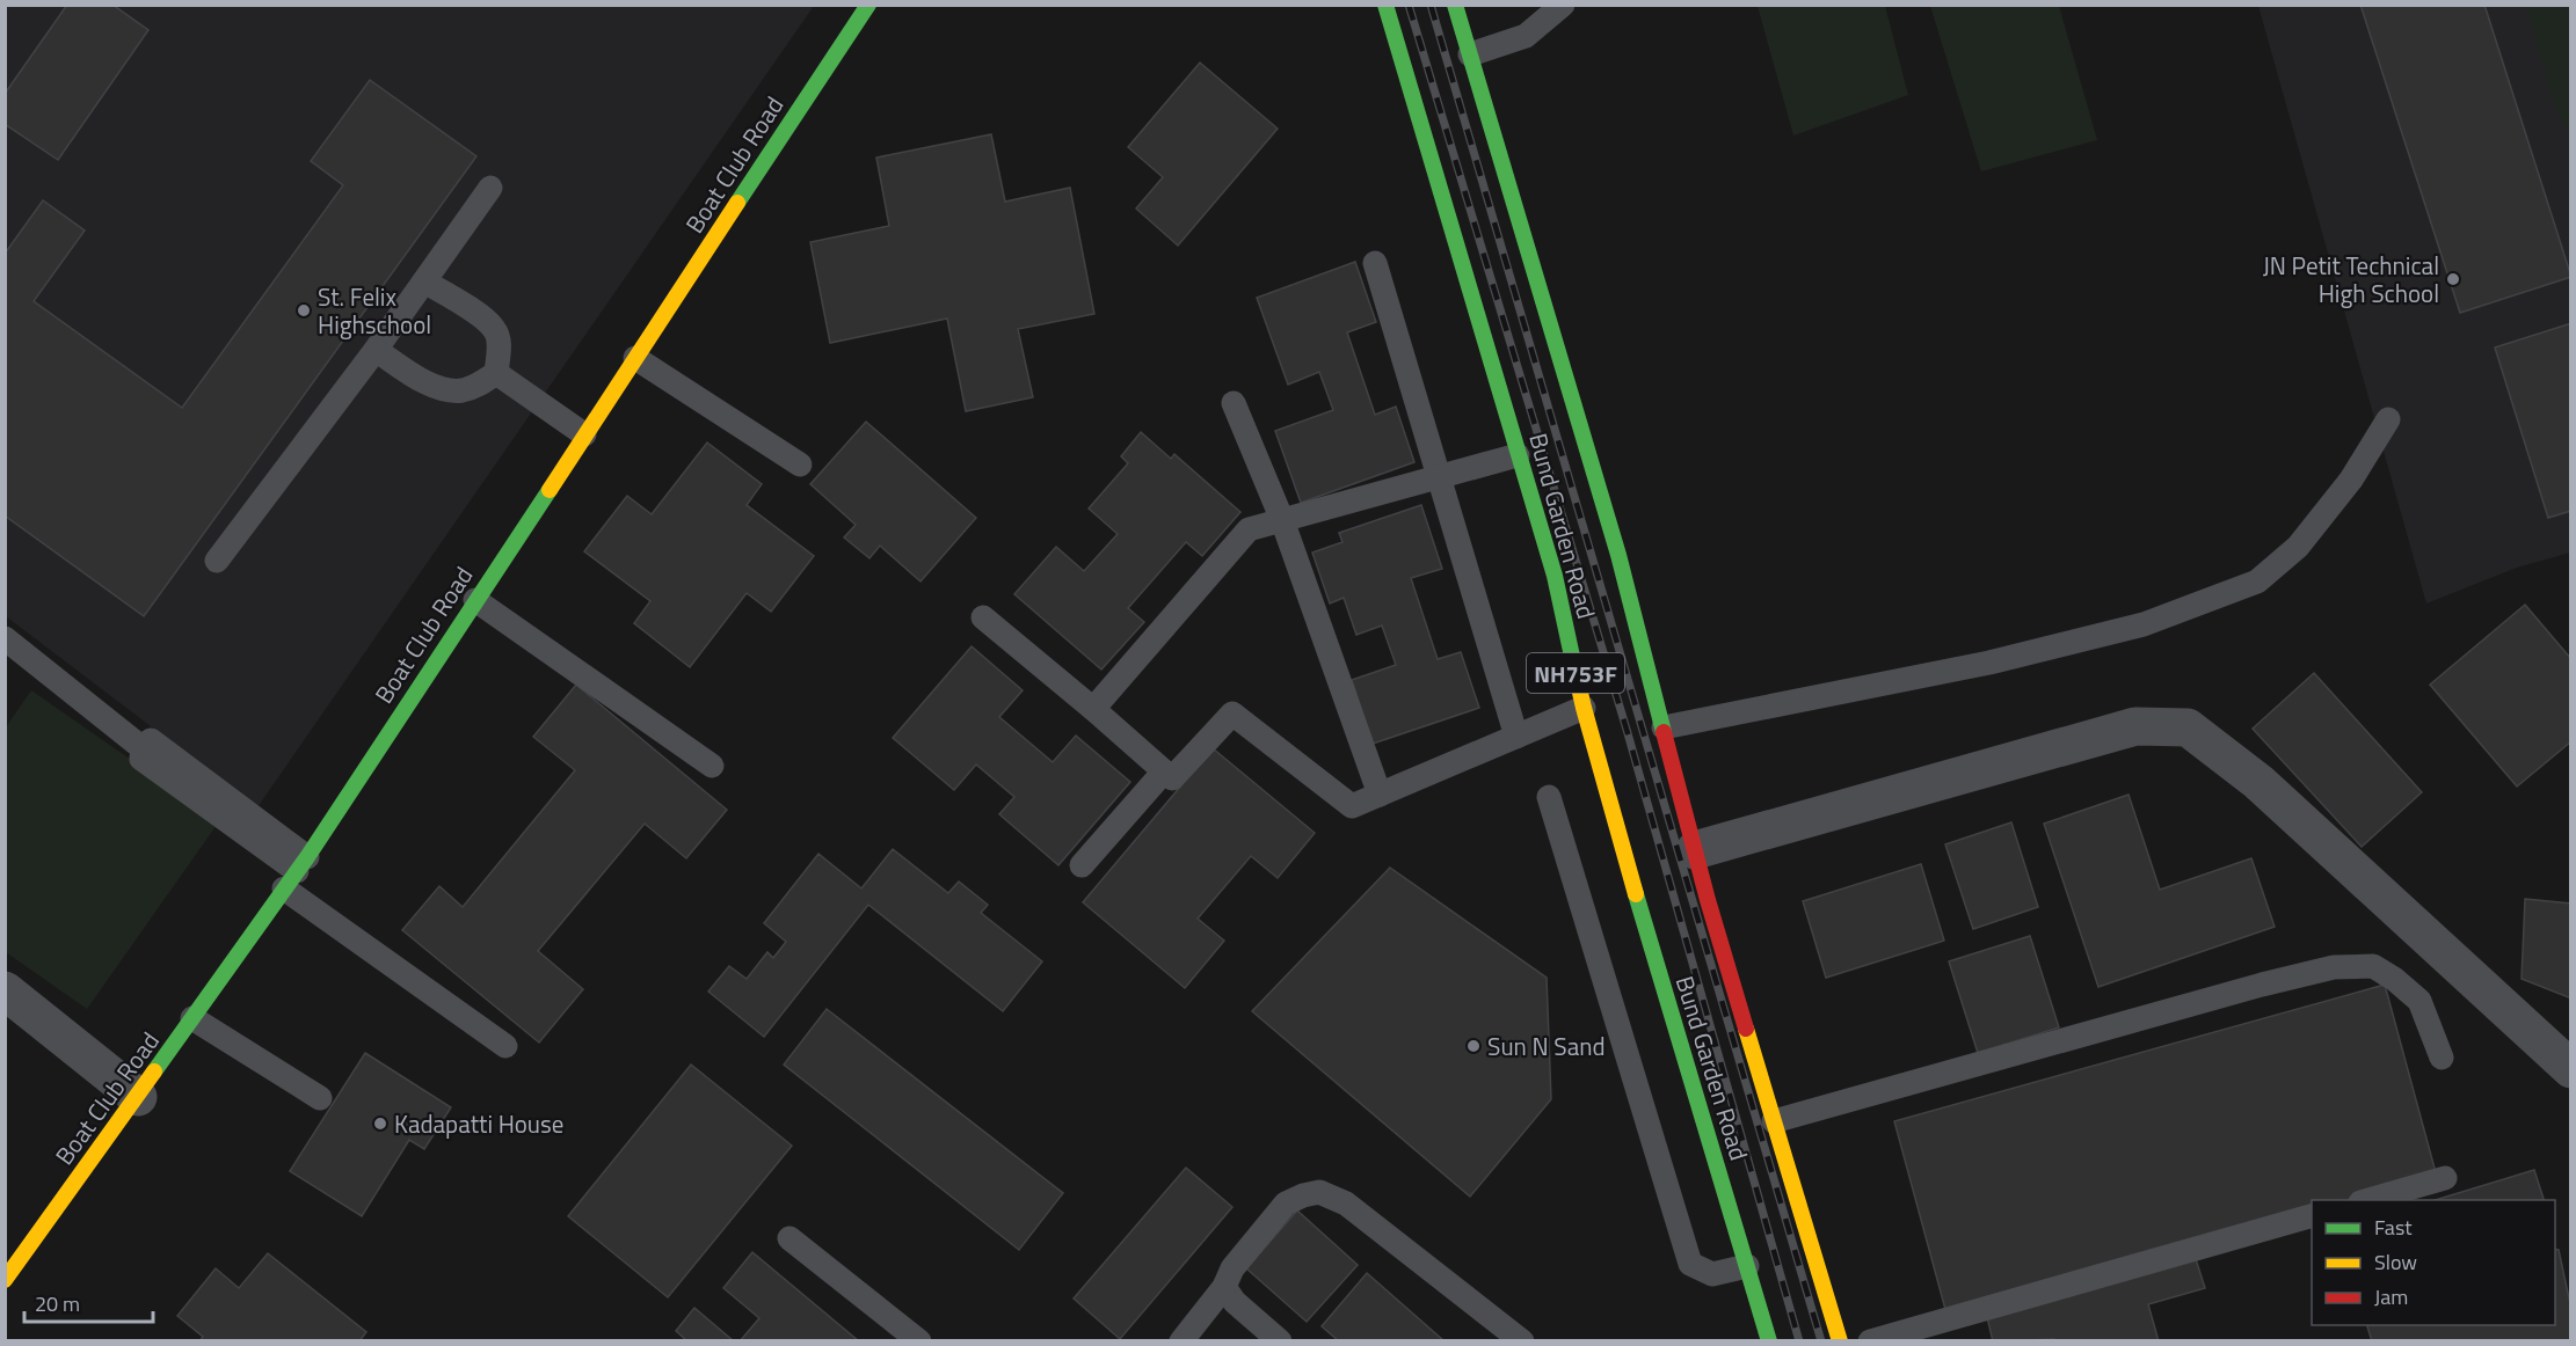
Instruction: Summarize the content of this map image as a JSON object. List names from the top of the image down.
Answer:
{
  "streets": {
    "main road": ["Boat Club Road", "Bund Garden Road", "NH753F"]
  },
  "places": [
    "JN Petit Technical High School",
    "St. Felix Highschool",
    "Sun N Sand",
    "Kadapatti House"
  ],
  "legend": ["Fast", "Slow", "Jam"],
  "scale_bar": "20 m"
}
